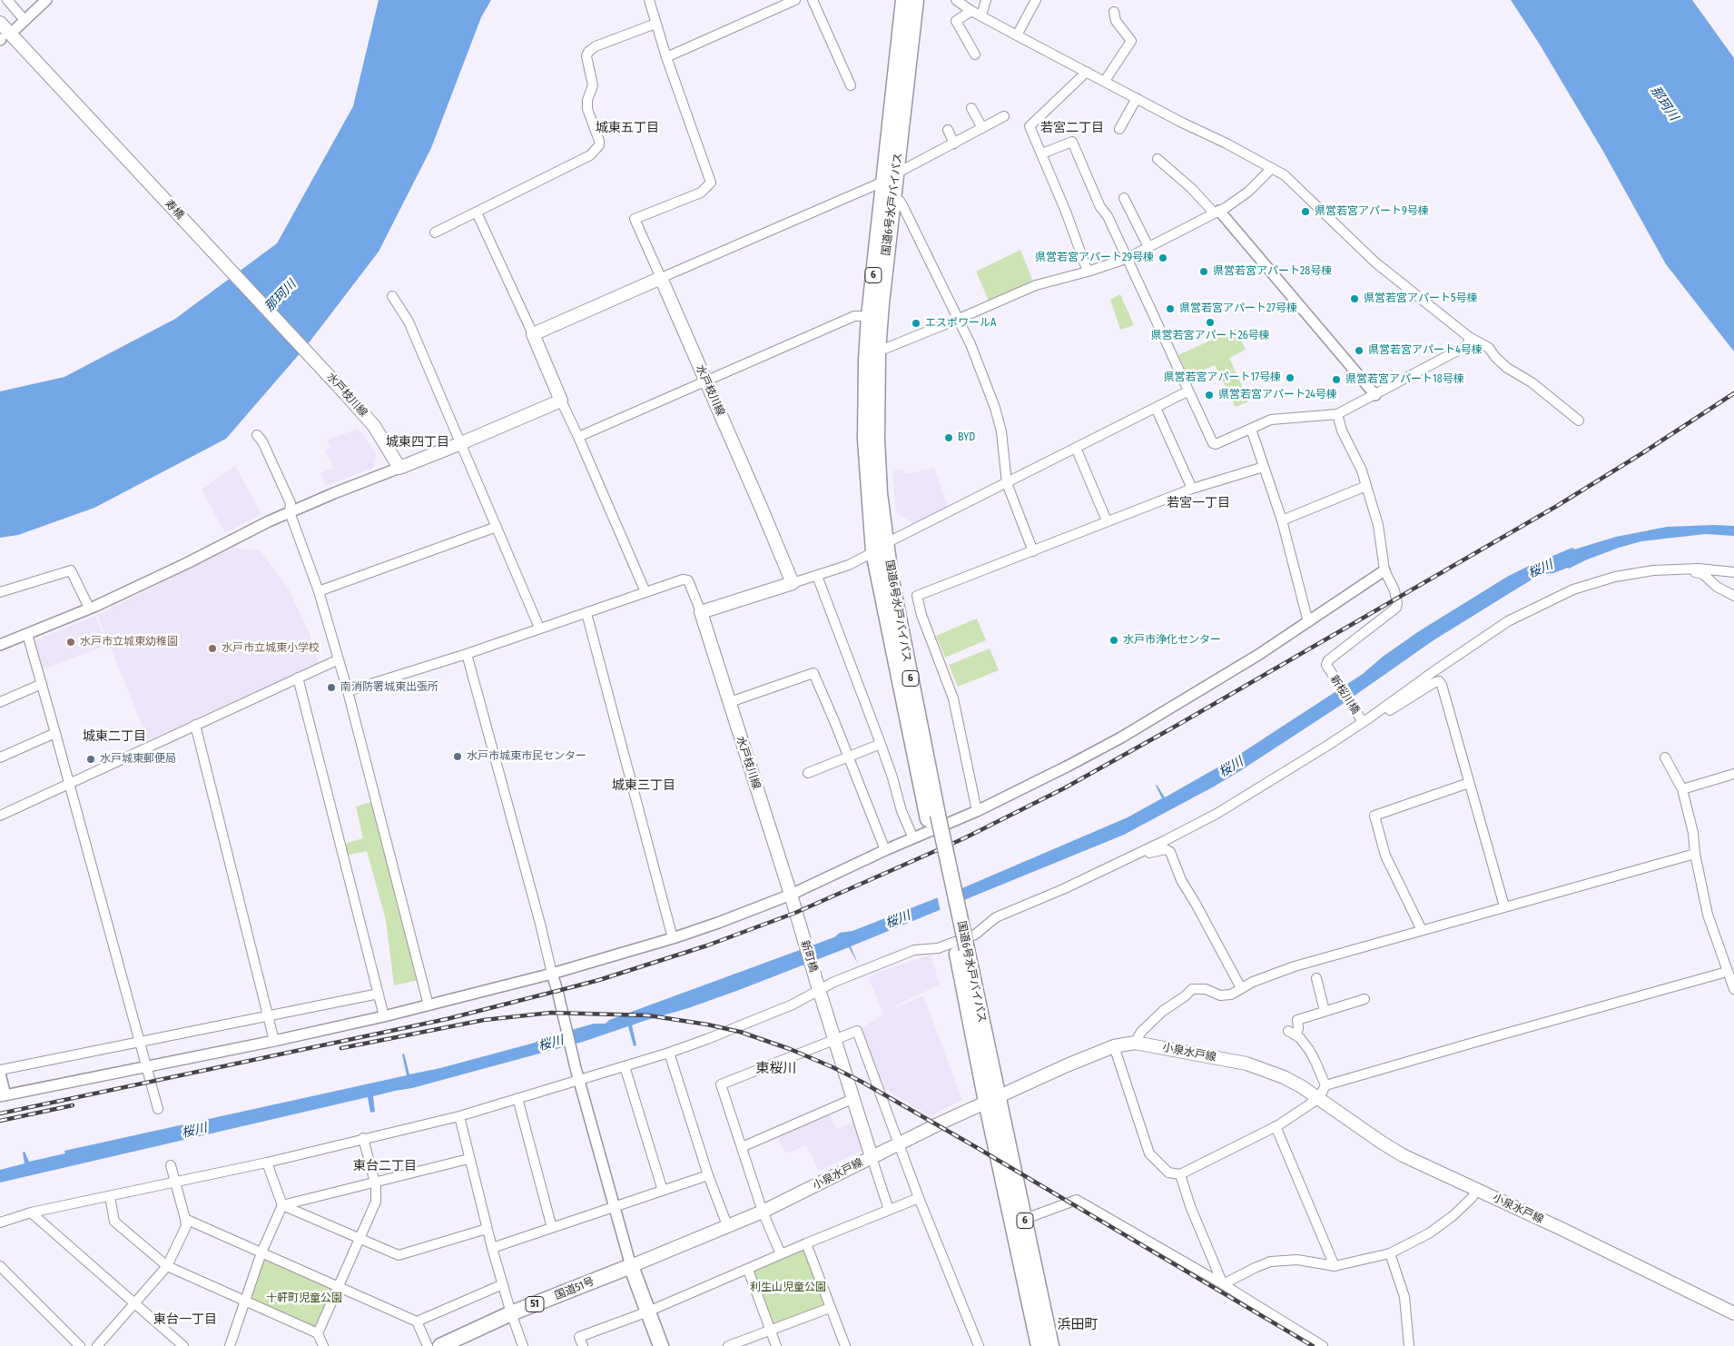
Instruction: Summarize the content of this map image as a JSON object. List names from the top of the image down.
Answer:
{
  "streets": {
    "highway": [
      "国道6号水戸バイパス",
      "6",
      "国道51号",
      "51"
    ],
    "main road": [
      "寿橋",
      "水戸枝川線",
      "新町橋",
      "小泉水戸線"
    ],
    "street": ["新桜川橋"]
  },
  "crossings": [
    ["国道6号水戸バイパス", "小泉水戸線"],
    ["寿橋", "水戸枝川線"],
    ["水戸枝川線", "新町橋"],
    ["小泉水戸線", "国道51号"]
  ],
  "districts": [
    "城東五丁目",
    "若宮二丁目",
    "城東四丁目",
    "若宮一丁目",
    "城東二丁目",
    "城東三丁目",
    "東桜川",
    "東台二丁目",
    "東台一丁目",
    "浜田町"
  ],
  "water": ["那珂川", "桜川"],
  "parks": ["利生山児童公園", "十軒町児童公園"],
  "places": [
    "県営若宮アパート9号棟",
    "県営若宮アパート29号棟",
    "県営若宮アパート28号棟",
    "県営若宮アパート5号棟",
    "県営若宮アパート27号棟",
    "県営若宮アパート26号棟",
    "エスポワールA",
    "県営若宮アパート4号棟",
    "県営若宮アパート17号棟",
    "県営若宮アパート18号棟",
    "県営若宮アパート24号棟",
    "BYD",
    "水戸市浄化センター",
    "水戸市立城東幼稚園",
    "水戸市立城東小学校",
    "南消防署城東出張所",
    "水戸市城東市民センター",
    "水戸城東郵便局"
  ]
}
